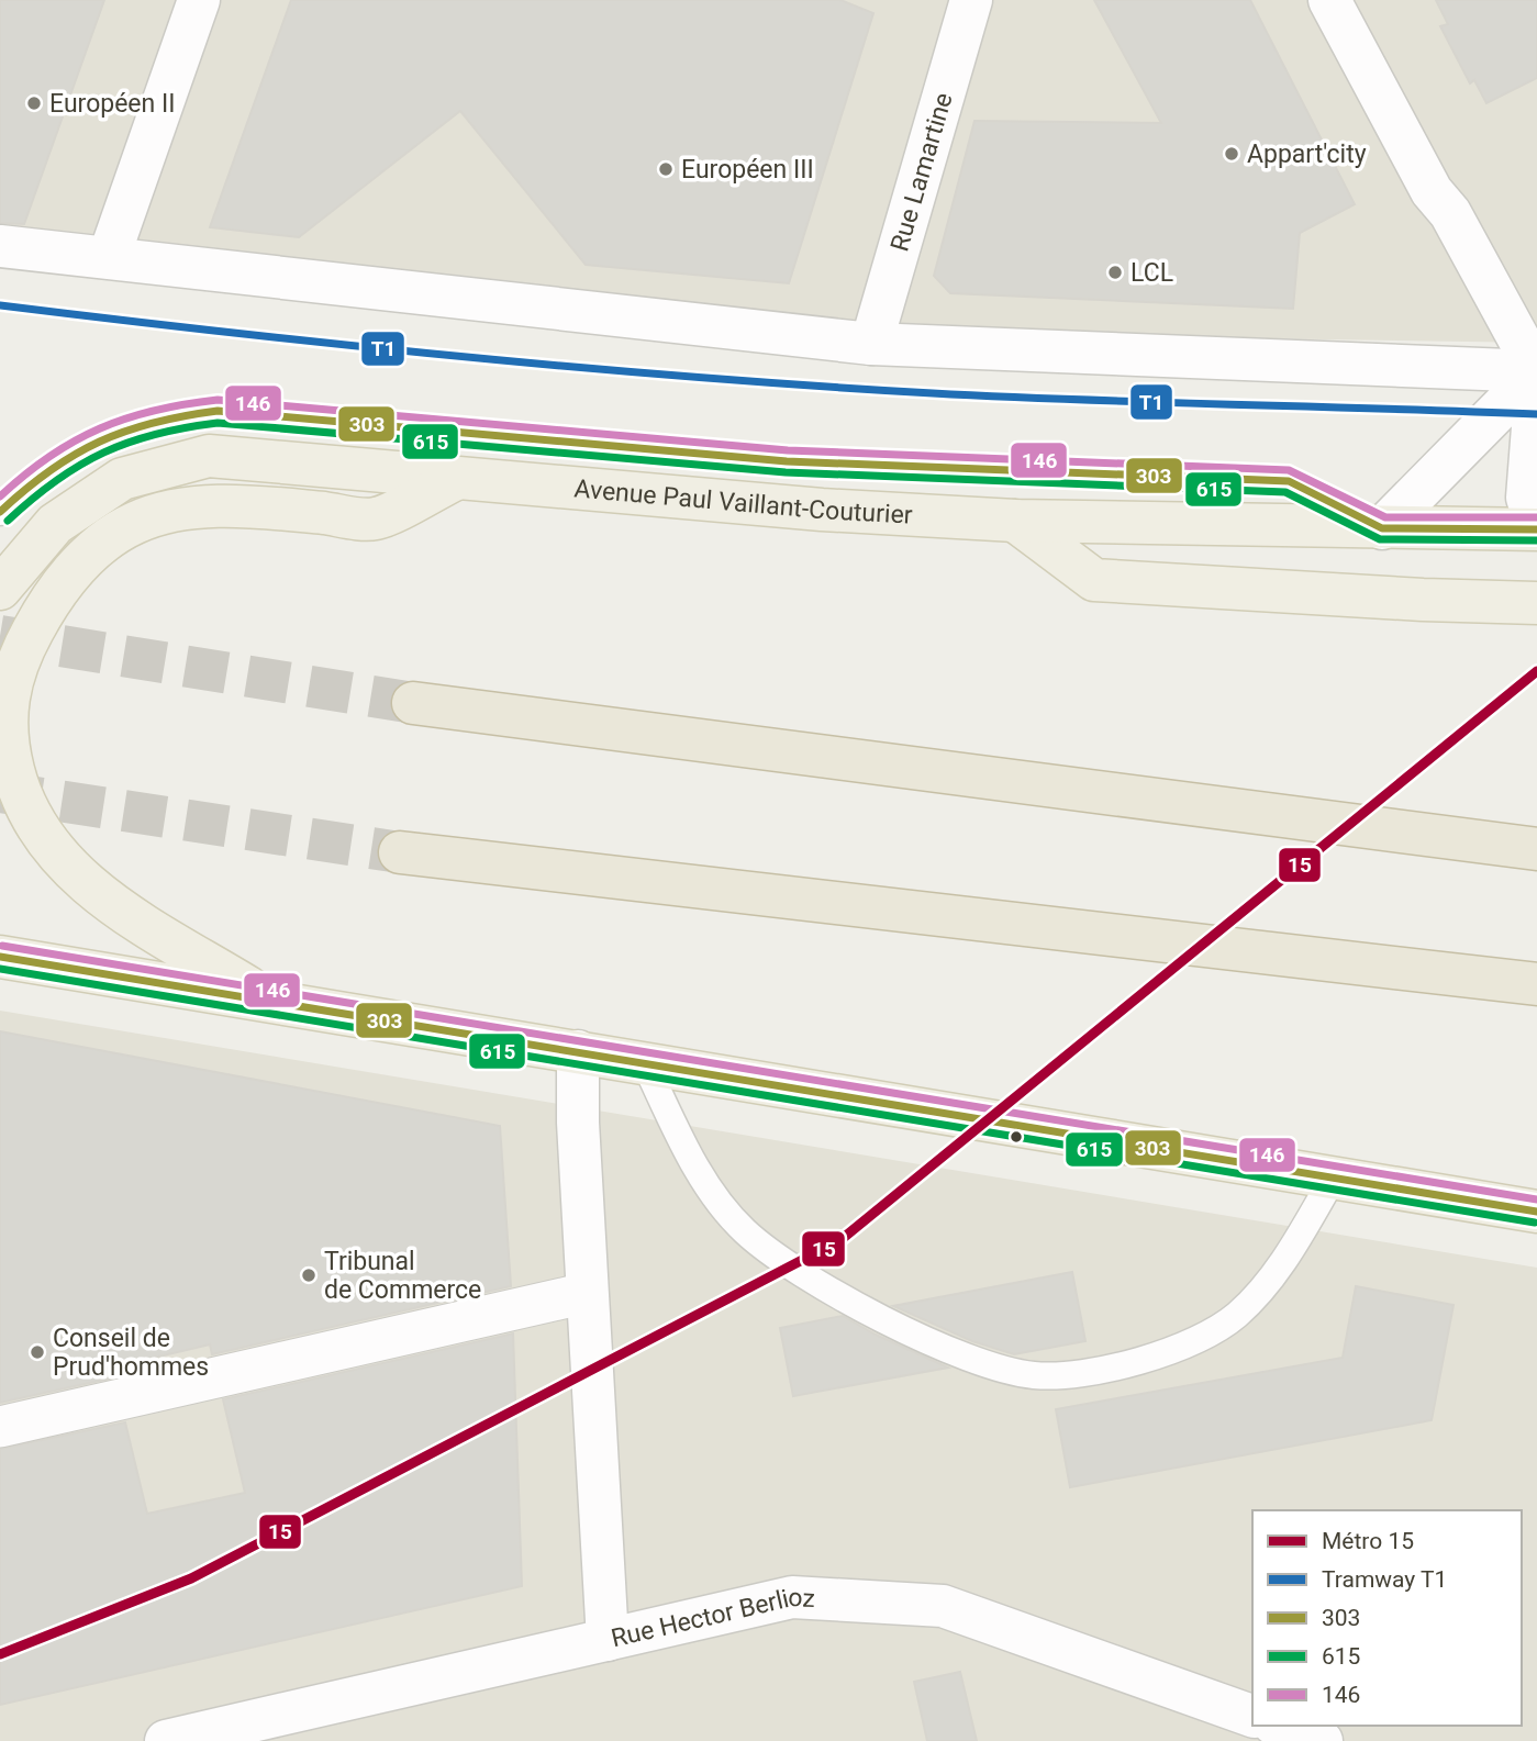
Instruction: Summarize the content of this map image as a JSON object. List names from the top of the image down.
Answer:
{
  "streets": {
    "main road": ["Avenue Paul Vaillant-Couturier"],
    "street": ["Rue Lamartine", "Rue Hector Berlioz"]
  },
  "places": [
    "Européen II",
    "Appart'city",
    "Européen III",
    "LCL",
    "Tribunal de Commerce",
    "Conseil de Prud'hommes"
  ],
  "lines": [
    "tram line T1",
    "transit line 146",
    "transit line 303",
    "transit line 615",
    "metro line 15"
  ],
  "legend": [
    "Métro 15",
    "Tramway T1",
    "303",
    "615",
    "146"
  ]
}
